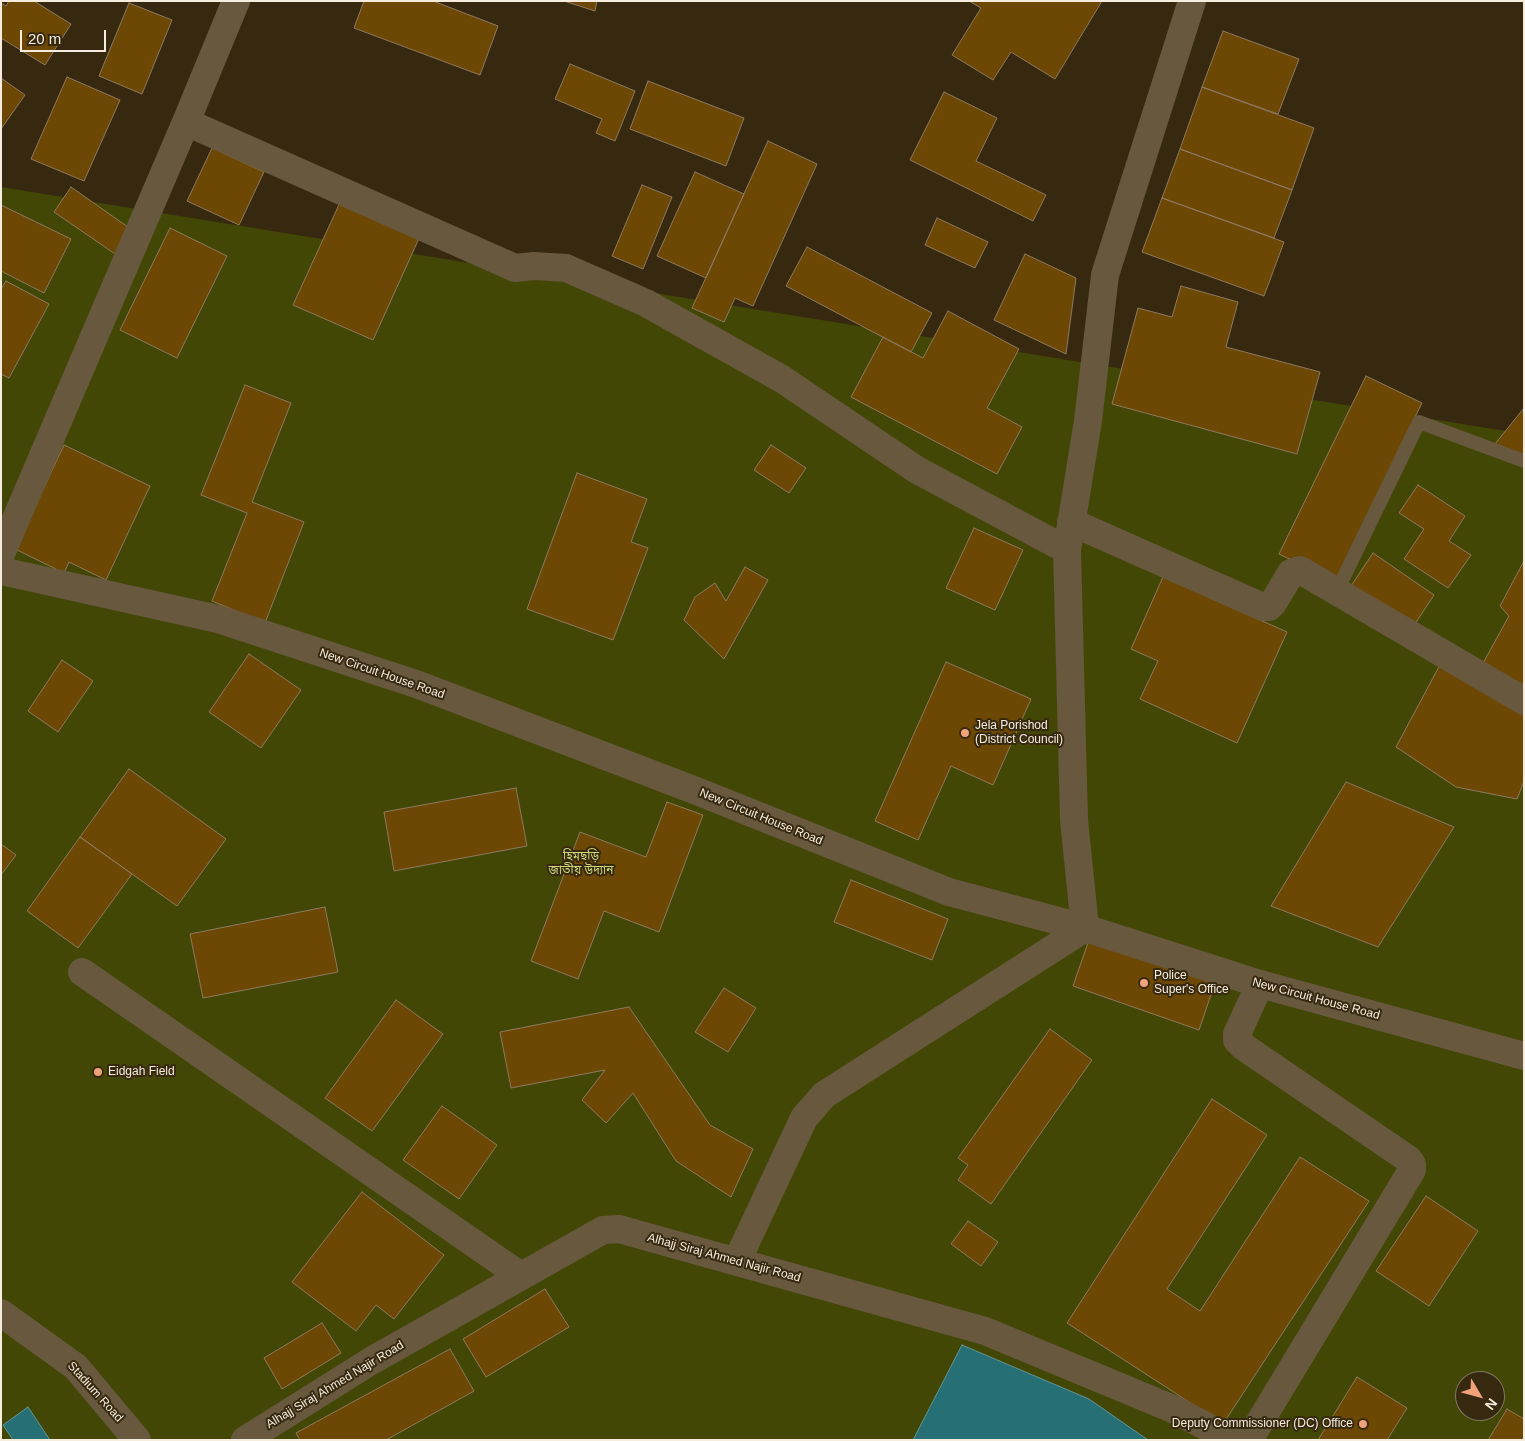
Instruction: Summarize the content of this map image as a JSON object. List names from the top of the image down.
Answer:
{
  "streets": {
    "street": ["New Circuit House Road", "Alhajj Siraj Ahmed Najir Road", "Stadium Road"]
  },
  "parks": ["হিমছড়ি জাতীয় উদ্যান"],
  "places": [
    "Jela Porishod (District Council)",
    "Police Super's Office",
    "Eidgah Field",
    "Deputy Commissioner (DC) Office"
  ],
  "scale_bar": "20 m",
  "north": "bottom right"
}
